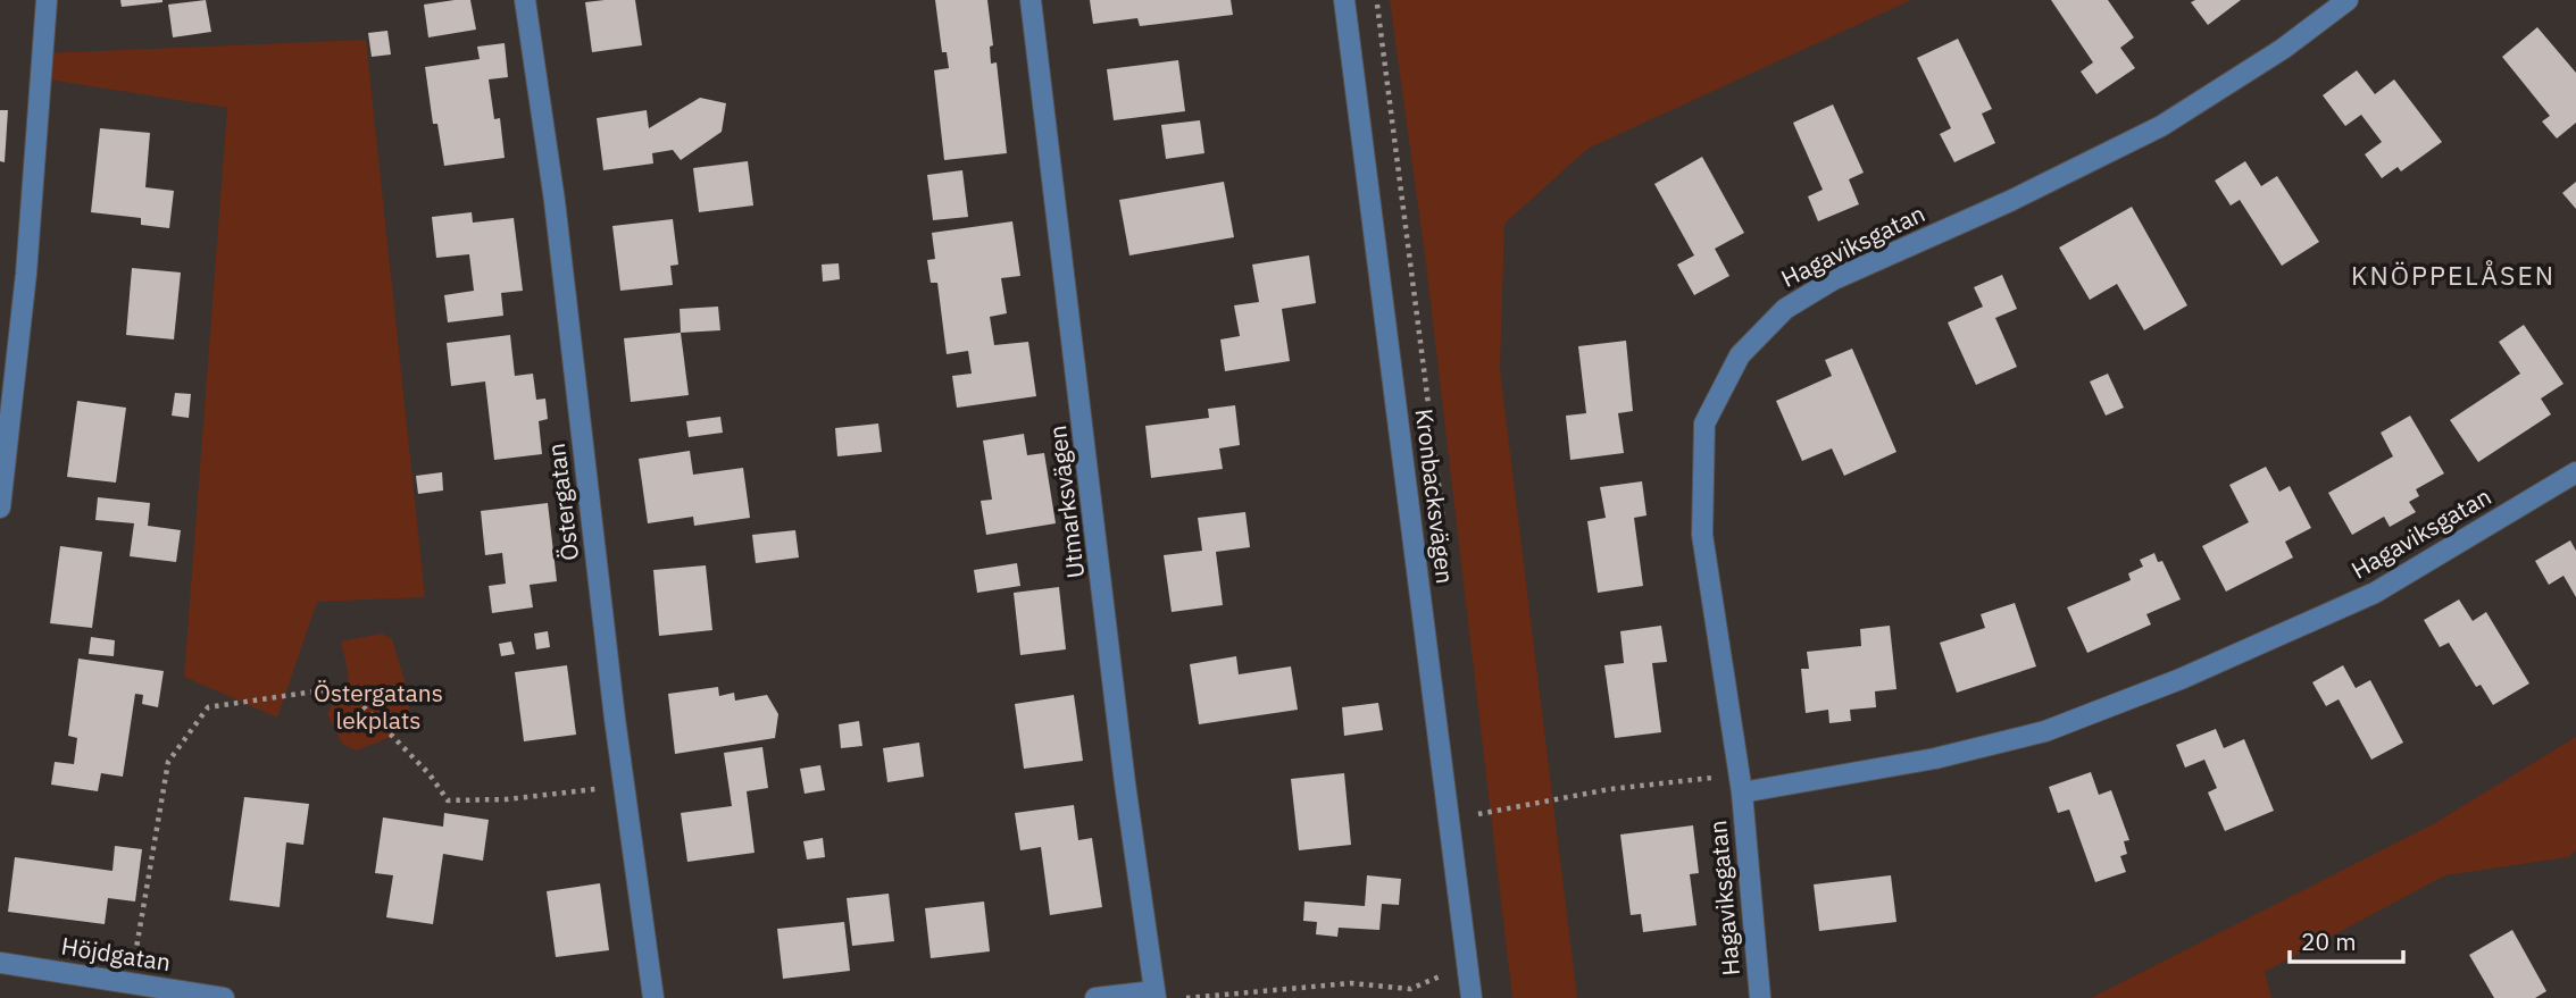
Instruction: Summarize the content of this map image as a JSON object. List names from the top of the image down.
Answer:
{
  "streets": {
    "street": [
      "Hagaviksgatan",
      "Kronbacksvägen",
      "Östergatan",
      "Utmarksvägen",
      "Höjdgatan"
    ]
  },
  "districts": ["KNÖPPELÅSEN"],
  "parks": ["Östergatans lekplats"],
  "scale_bar": "20 m"
}
